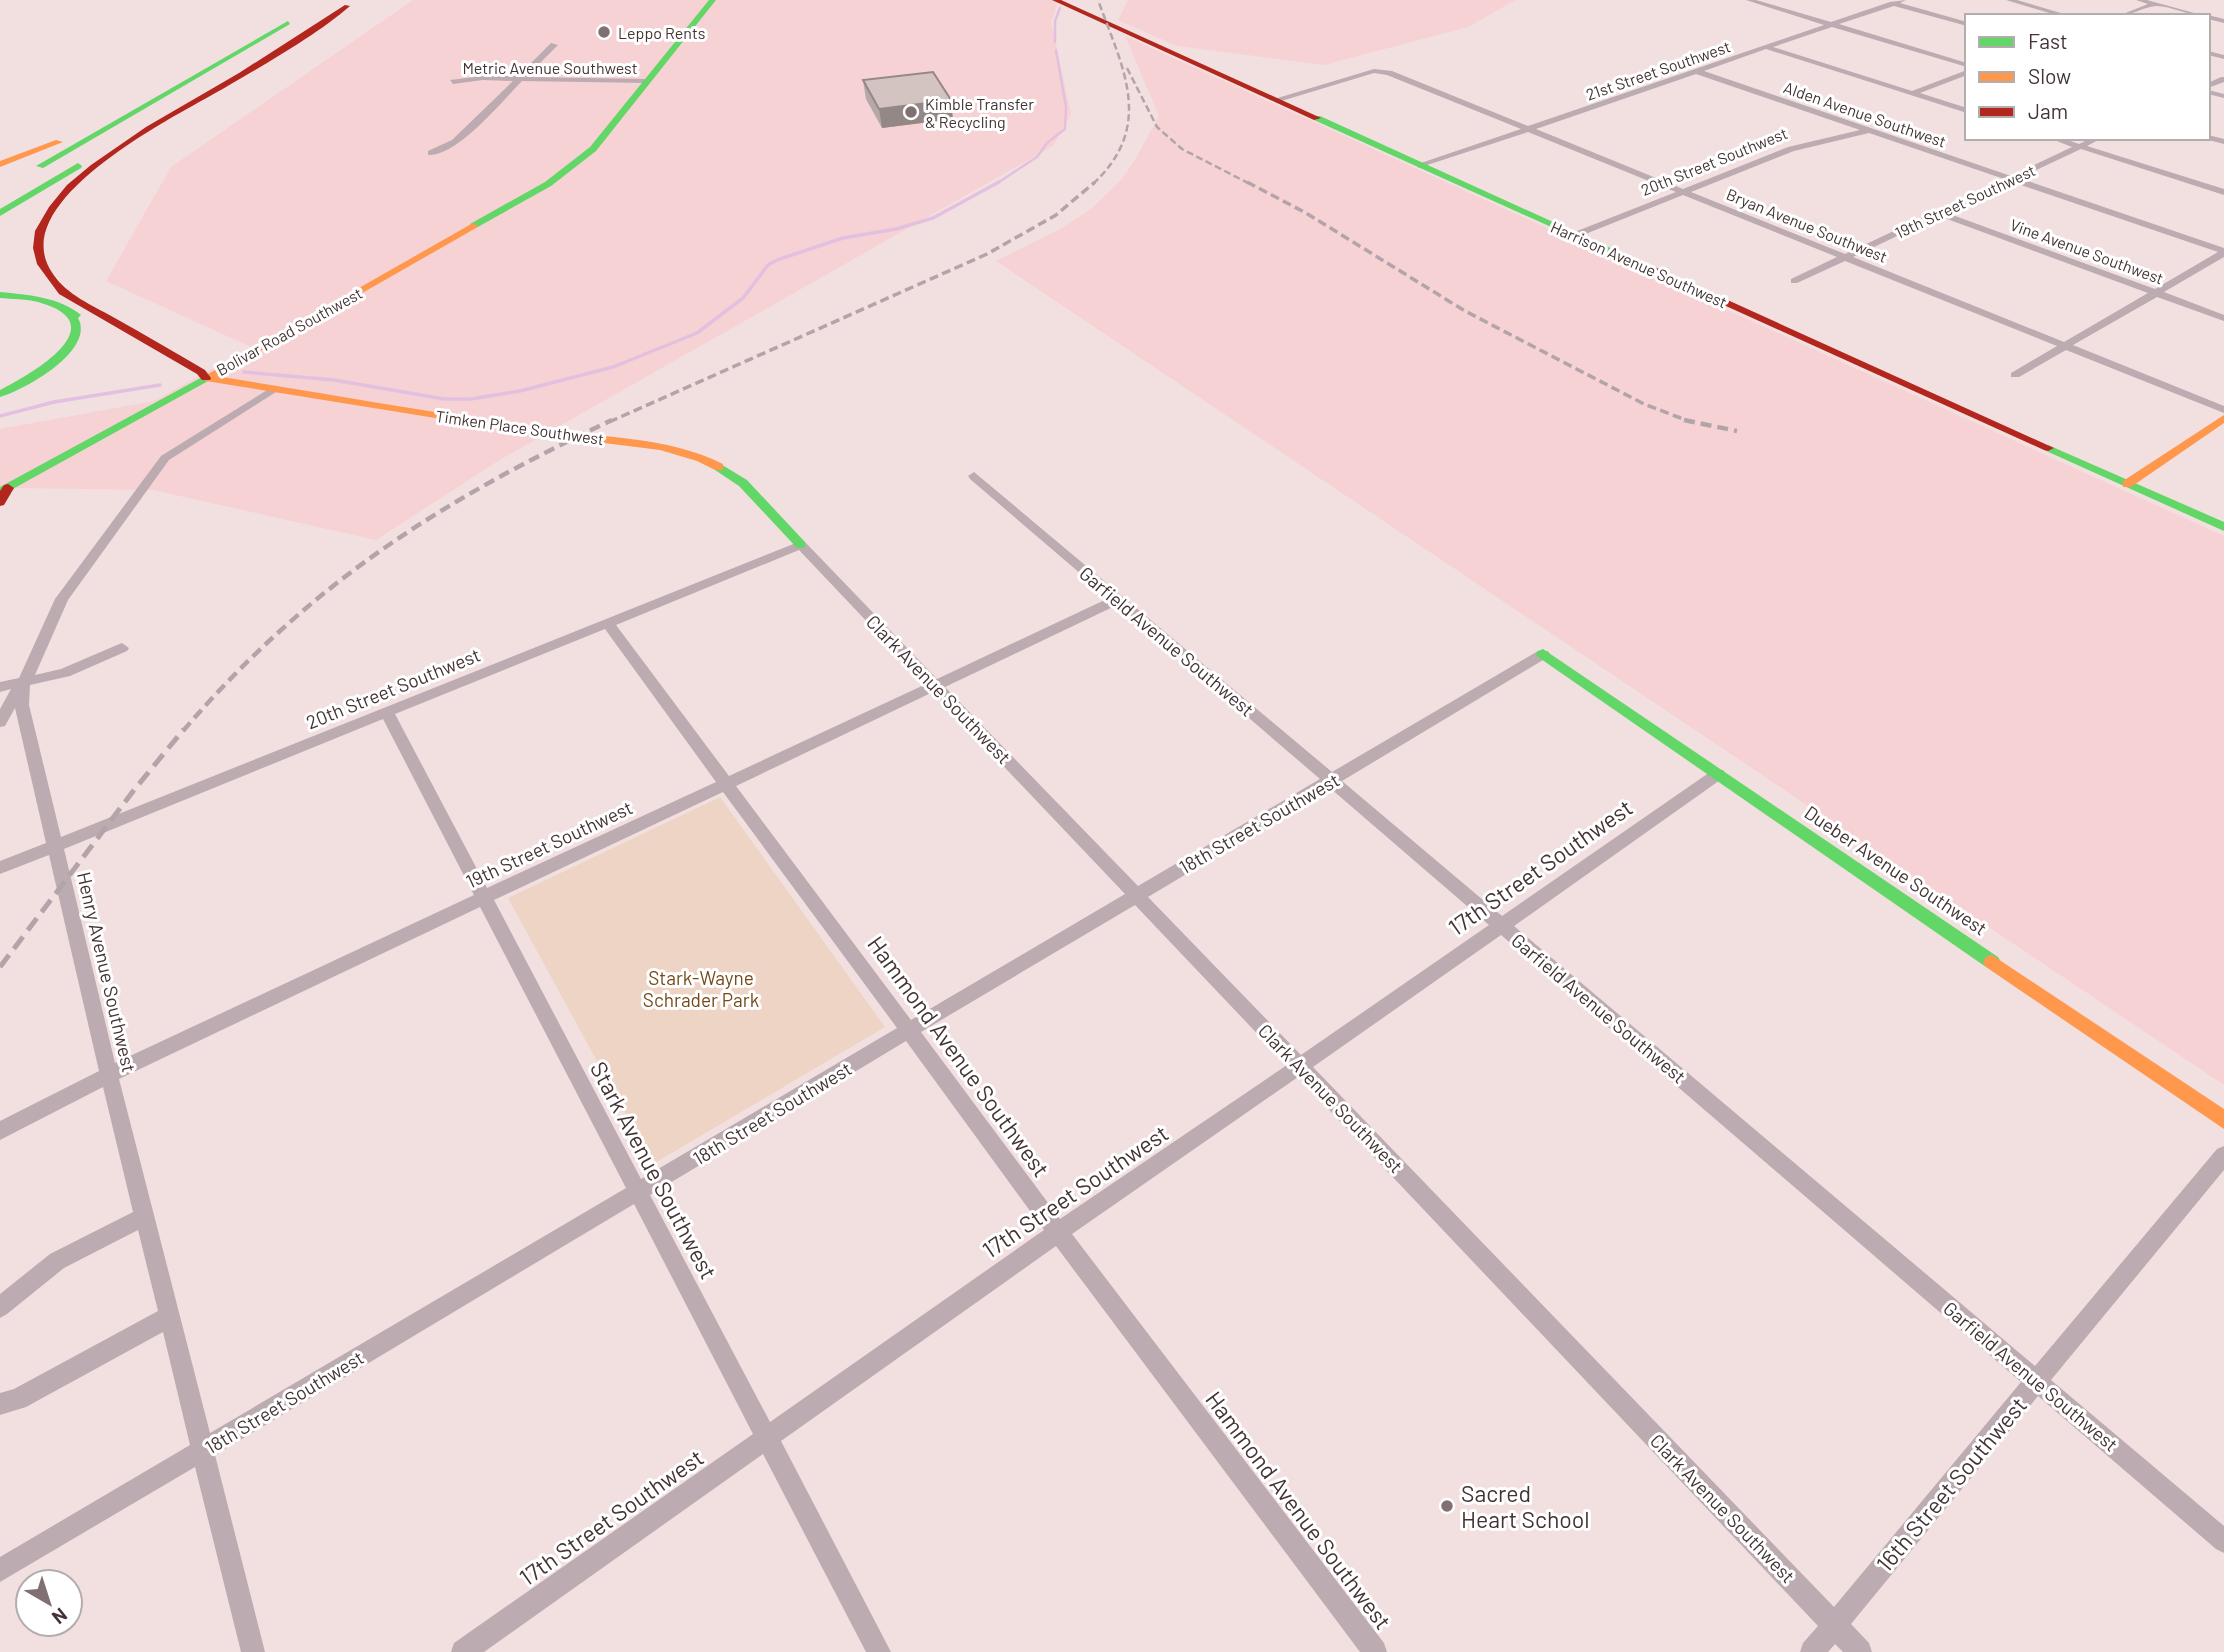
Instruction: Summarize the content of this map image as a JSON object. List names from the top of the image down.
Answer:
{
  "streets": {
    "main road": [
      "Harrison Avenue Southwest",
      "Bolivar Road Southwest",
      "Timken Place Southwest",
      "Dueber Avenue Southwest"
    ],
    "street": [
      "Metric Avenue Southwest",
      "21st Street Southwest",
      "Alden Avenue Southwest",
      "20th Street Southwest",
      "19th Street Southwest",
      "Bryan Avenue Southwest",
      "Vine Avenue Southwest",
      "Garfield Avenue Southwest",
      "Clark Avenue Southwest",
      "18th Street Southwest",
      "17th Street Southwest",
      "Henry Avenue Southwest",
      "Hammond Avenue Southwest",
      "Stark Avenue Southwest",
      "16th Street Southwest"
    ]
  },
  "crossings": [
    ["Metric Avenue Southwest", "Bolivar Road Southwest"],
    ["21st Street Southwest", "Alden Avenue Southwest"],
    ["21st Street Southwest", "Bryan Avenue Southwest"],
    ["21st Street Southwest", "Harrison Avenue Southwest"],
    ["Alden Avenue Southwest", "20th Street Southwest"],
    ["Alden Avenue Southwest", "19th Street Southwest"],
    ["20th Street Southwest", "Bryan Avenue Southwest"],
    ["20th Street Southwest", "Harrison Avenue Southwest"],
    ["20th Street Southwest", "Timken Place Southwest"],
    ["20th Street Southwest", "Clark Avenue Southwest"],
    ["20th Street Southwest", "Henry Avenue Southwest"],
    ["20th Street Southwest", "Hammond Avenue Southwest"],
    ["20th Street Southwest", "Stark Avenue Southwest"],
    ["19th Street Southwest", "Bryan Avenue Southwest"],
    ["19th Street Southwest", "Vine Avenue Southwest"],
    ["19th Street Southwest", "Garfield Avenue Southwest"],
    ["19th Street Southwest", "Clark Avenue Southwest"],
    ["19th Street Southwest", "Henry Avenue Southwest"],
    ["19th Street Southwest", "Hammond Avenue Southwest"],
    ["19th Street Southwest", "Stark Avenue Southwest"],
    ["Bolivar Road Southwest", "Timken Place Southwest"],
    ["Timken Place Southwest", "Clark Avenue Southwest"],
    ["Garfield Avenue Southwest", "18th Street Southwest"],
    ["Garfield Avenue Southwest", "17th Street Southwest"],
    ["Garfield Avenue Southwest", "16th Street Southwest"],
    ["Clark Avenue Southwest", "18th Street Southwest"],
    ["Clark Avenue Southwest", "17th Street Southwest"],
    ["Clark Avenue Southwest", "16th Street Southwest"],
    ["18th Street Southwest", "Dueber Avenue Southwest"],
    ["18th Street Southwest", "Henry Avenue Southwest"],
    ["18th Street Southwest", "Hammond Avenue Southwest"],
    ["18th Street Southwest", "Stark Avenue Southwest"],
    ["17th Street Southwest", "Dueber Avenue Southwest"],
    ["17th Street Southwest", "Hammond Avenue Southwest"],
    ["17th Street Southwest", "Stark Avenue Southwest"]
  ],
  "parks": ["Stark-Wayne Schrader Park"],
  "places": ["Leppo Rents", "Kimble Transfer & Recycling", "Sacred Heart School"],
  "legend": ["Fast", "Slow", "Jam"],
  "north": "bottom right"
}
